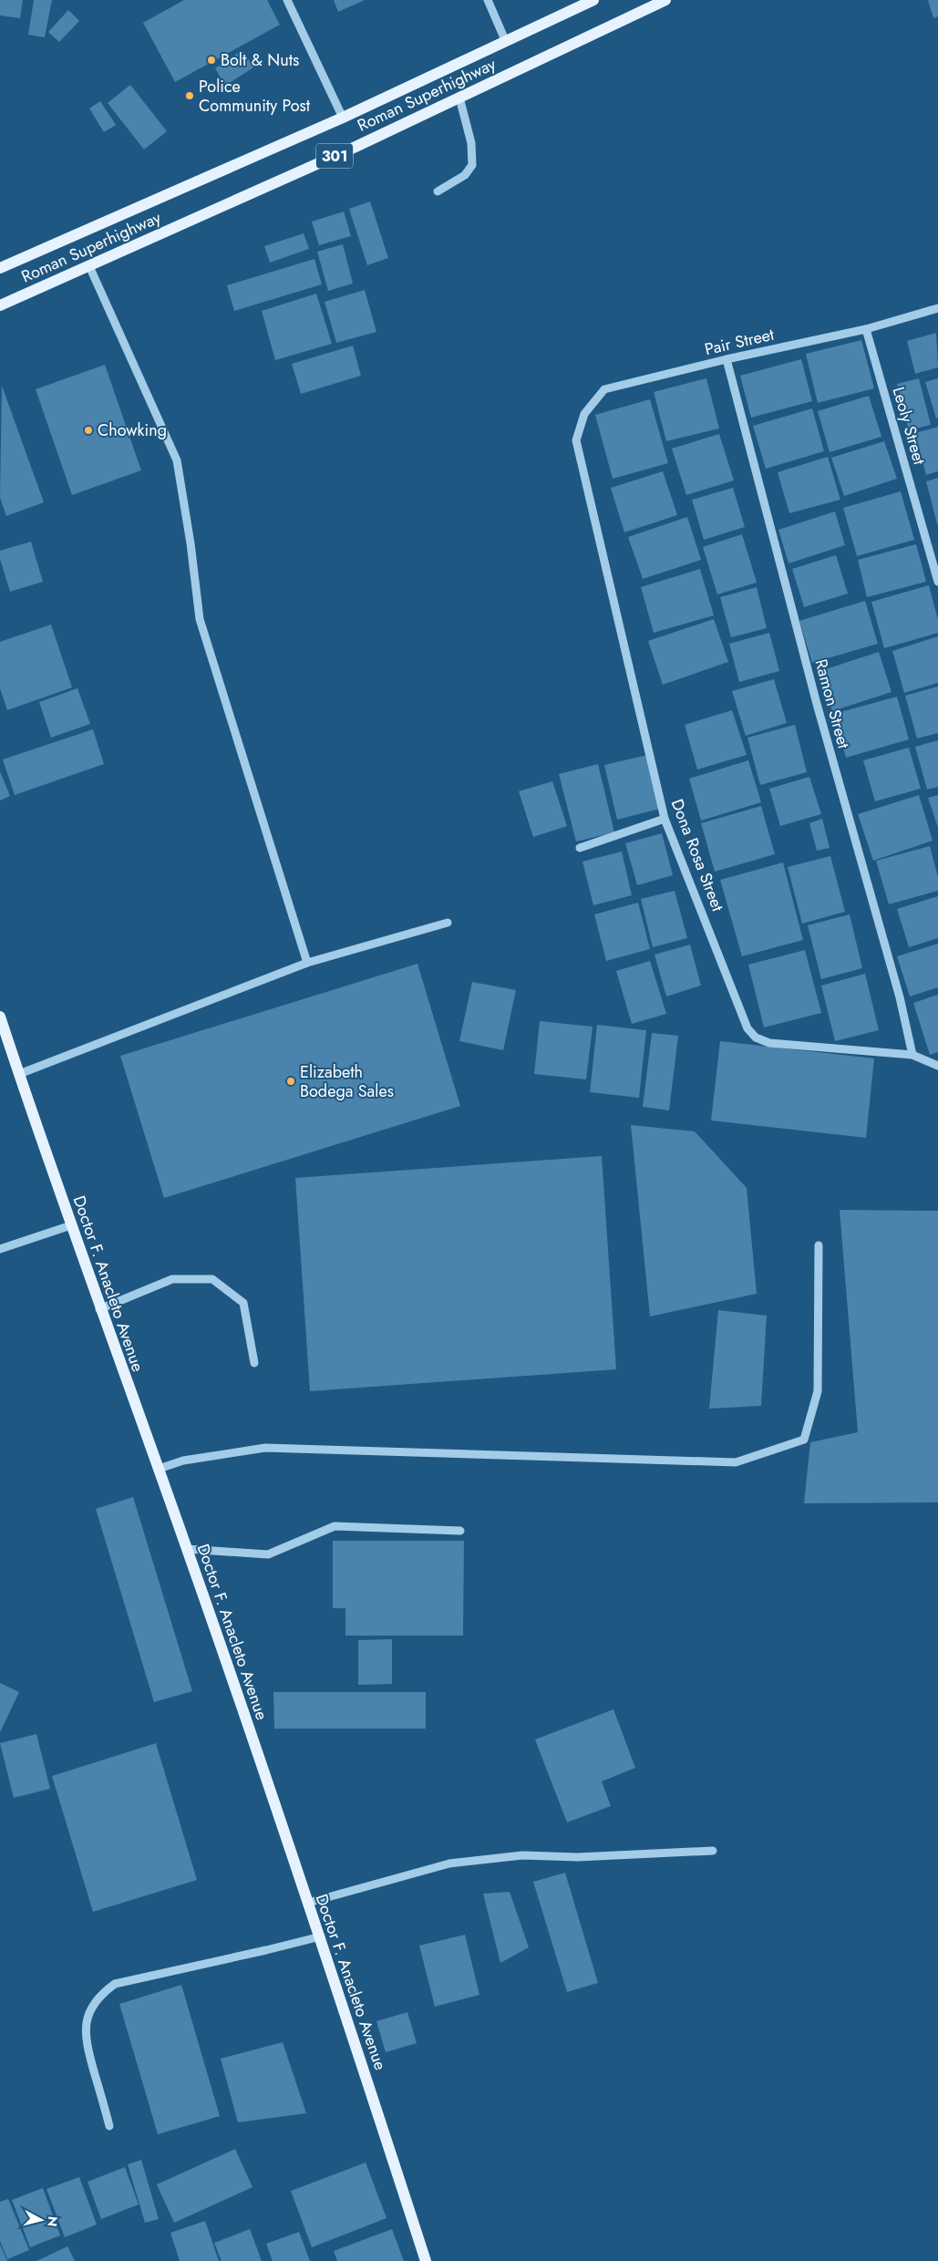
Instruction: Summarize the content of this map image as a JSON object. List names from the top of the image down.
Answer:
{
  "streets": {
    "main road": ["Roman Superhighway", "301", "Doctor F. Anacleto Avenue"],
    "street": [
      "Pair Street",
      "Leoly Street",
      "Ramon Street",
      "Dona Rosa Street"
    ]
  },
  "crossings": [
    ["Pair Street", "Leoly Street"],
    ["Pair Street", "Ramon Street"],
    ["Pair Street", "Dona Rosa Street"],
    ["Ramon Street", "Dona Rosa Street"]
  ],
  "places": [
    "Bolt & Nuts",
    "Police Community Post",
    "Chowking",
    "Elizabeth Bodega Sales"
  ],
  "north": "right"
}
